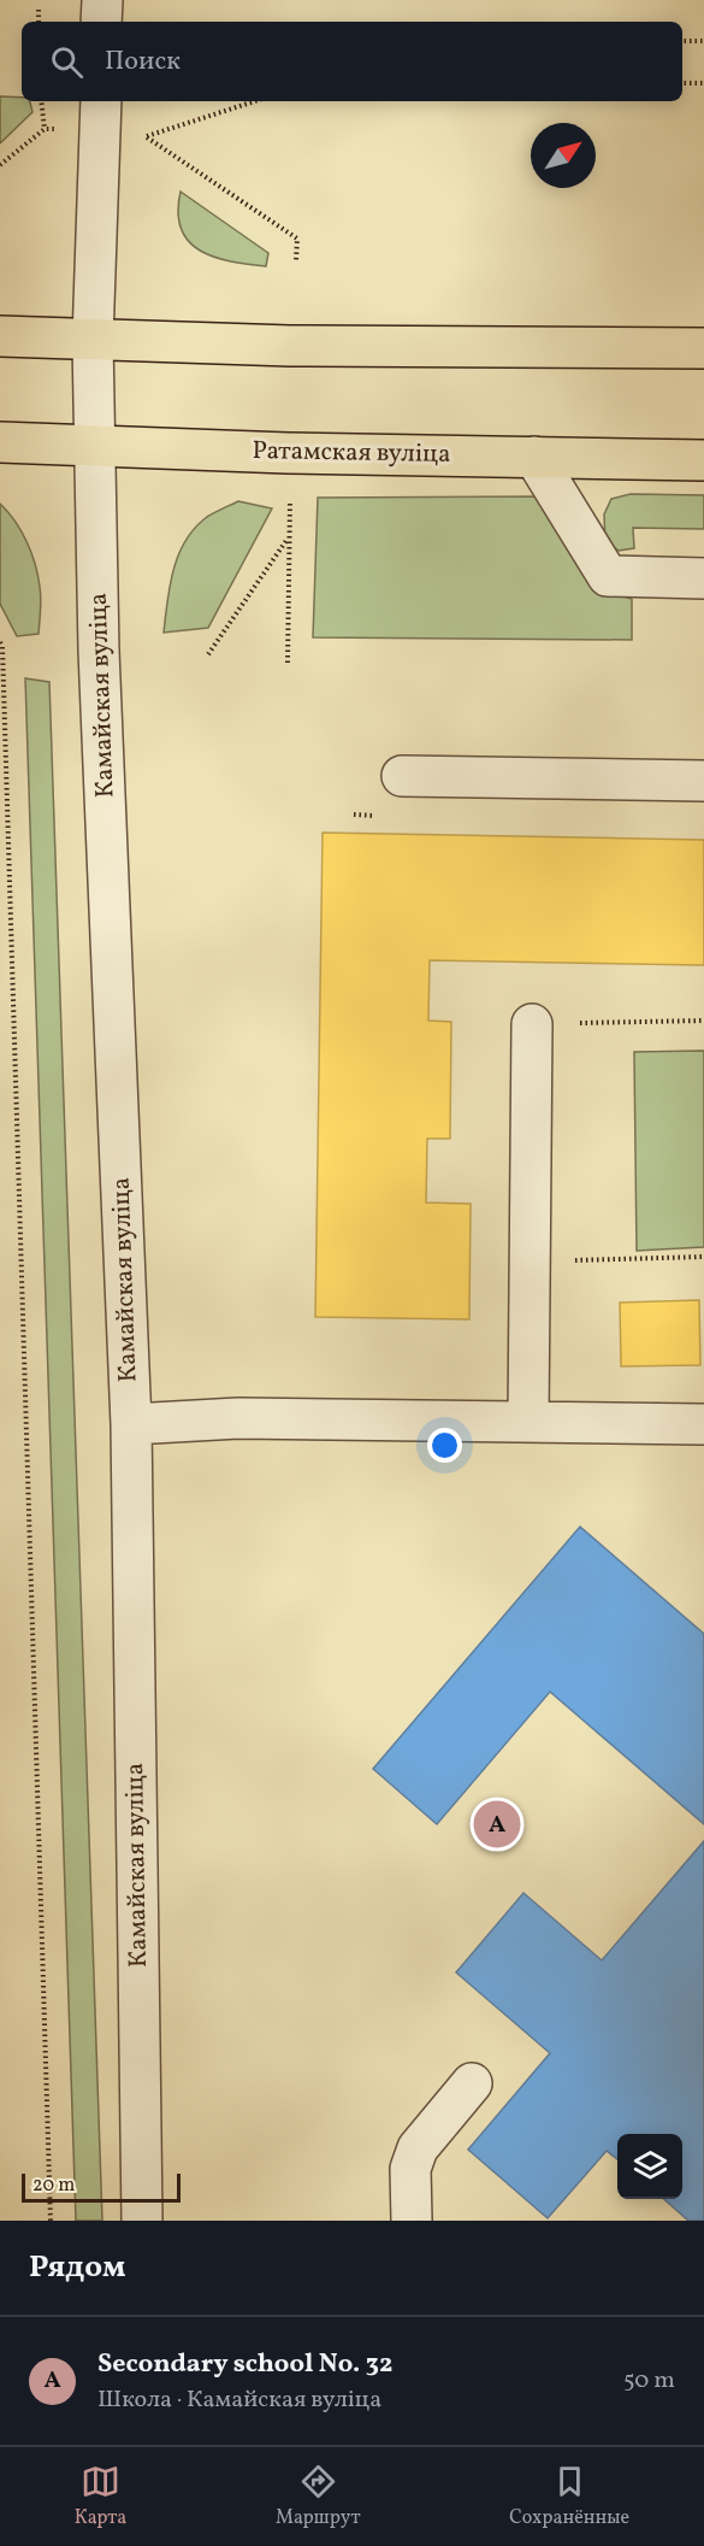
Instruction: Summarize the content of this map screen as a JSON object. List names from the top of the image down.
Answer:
{
  "streets": {
    "main road": ["Ратамская вуліца"],
    "street": ["Камайская вуліца"]
  },
  "crossings": [
    ["Ратамская вуліца", "Камайская вуліца"]
  ],
  "scale_bar": "20 m",
  "north": "top right",
  "page": {
    "search": "Поиск",
    "pins": "A",
    "scale": "20 m",
    "heading": "Рядом",
    "list": [
      {
        "mark": "A",
        "name": "Secondary school No. 32",
        "note": "Школа · Камайская вуліца",
        "value": "50 m"
      }
    ],
    "nav": ["Карта", "Маршрут", "Сохранённые"]
  }
}
